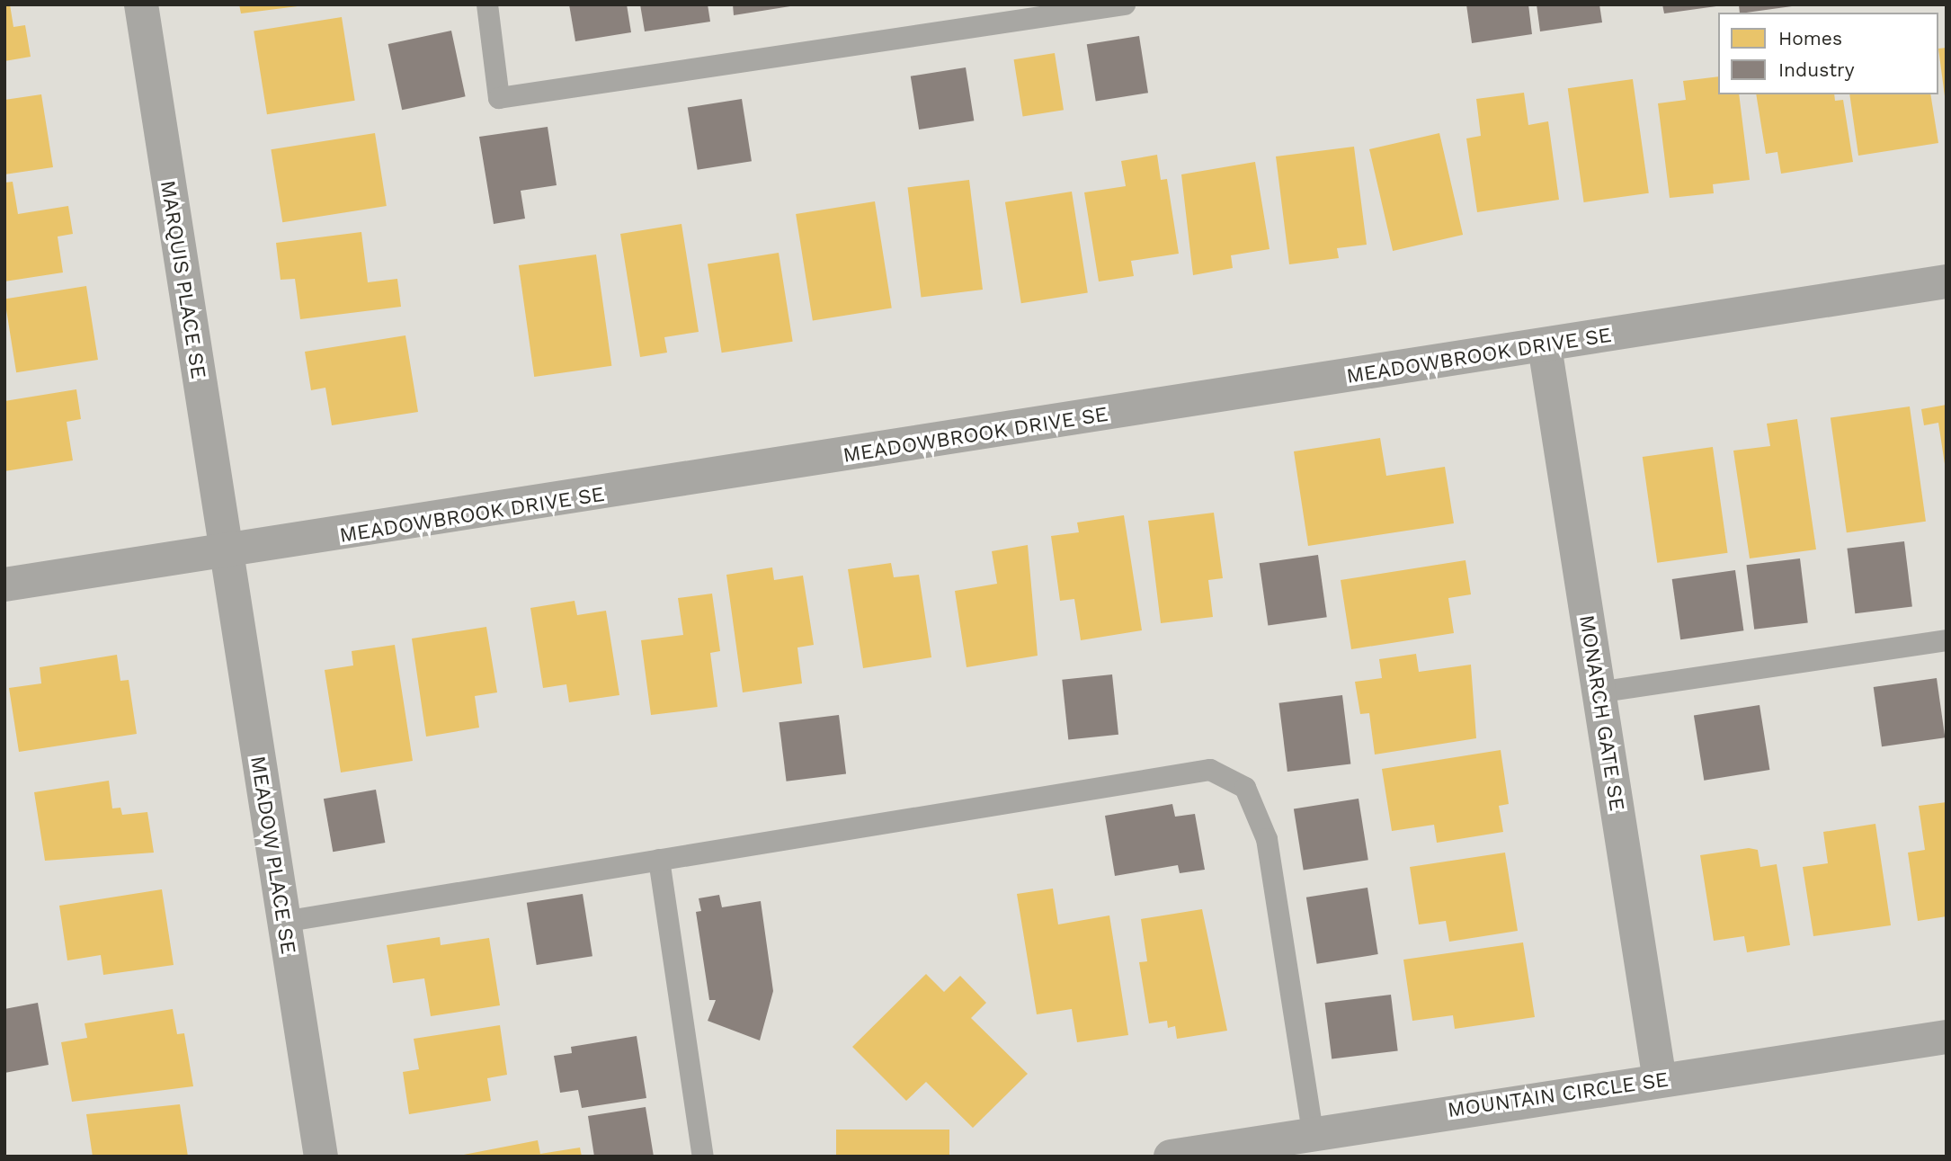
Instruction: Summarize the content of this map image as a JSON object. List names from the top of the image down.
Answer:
{
  "streets": {
    "street": [
      "MARQUIS PLACE SE",
      "MEADOWBROOK DRIVE SE",
      "MONARCH GATE SE",
      "MEADOW PLACE SE",
      "MOUNTAIN CIRCLE SE"
    ]
  },
  "crossings": [
    ["MARQUIS PLACE SE", "MEADOWBROOK DRIVE SE"],
    ["MARQUIS PLACE SE", "MEADOW PLACE SE"],
    ["MEADOWBROOK DRIVE SE", "MONARCH GATE SE"],
    ["MEADOWBROOK DRIVE SE", "MEADOW PLACE SE"],
    ["MONARCH GATE SE", "MOUNTAIN CIRCLE SE"]
  ],
  "legend": ["Homes", "Industry"]
}
